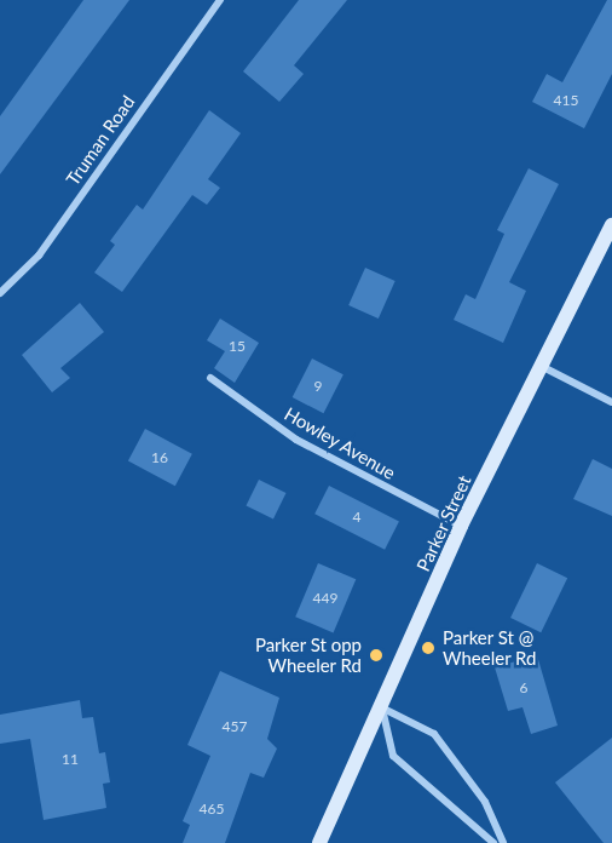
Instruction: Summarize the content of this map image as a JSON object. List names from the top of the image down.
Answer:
{
  "streets": {
    "main road": ["Parker Street"],
    "street": ["Truman Road", "Howley Avenue"]
  },
  "crossings": [
    ["Howley Avenue", "Parker Street"]
  ],
  "places": ["Parker St @ Wheeler Rd", "Parker St opp Wheeler Rd"],
  "house_numbers": [
    "415",
    "15",
    "9",
    "16",
    "4",
    "449",
    "6",
    "457",
    "11",
    "465"
  ]
}
